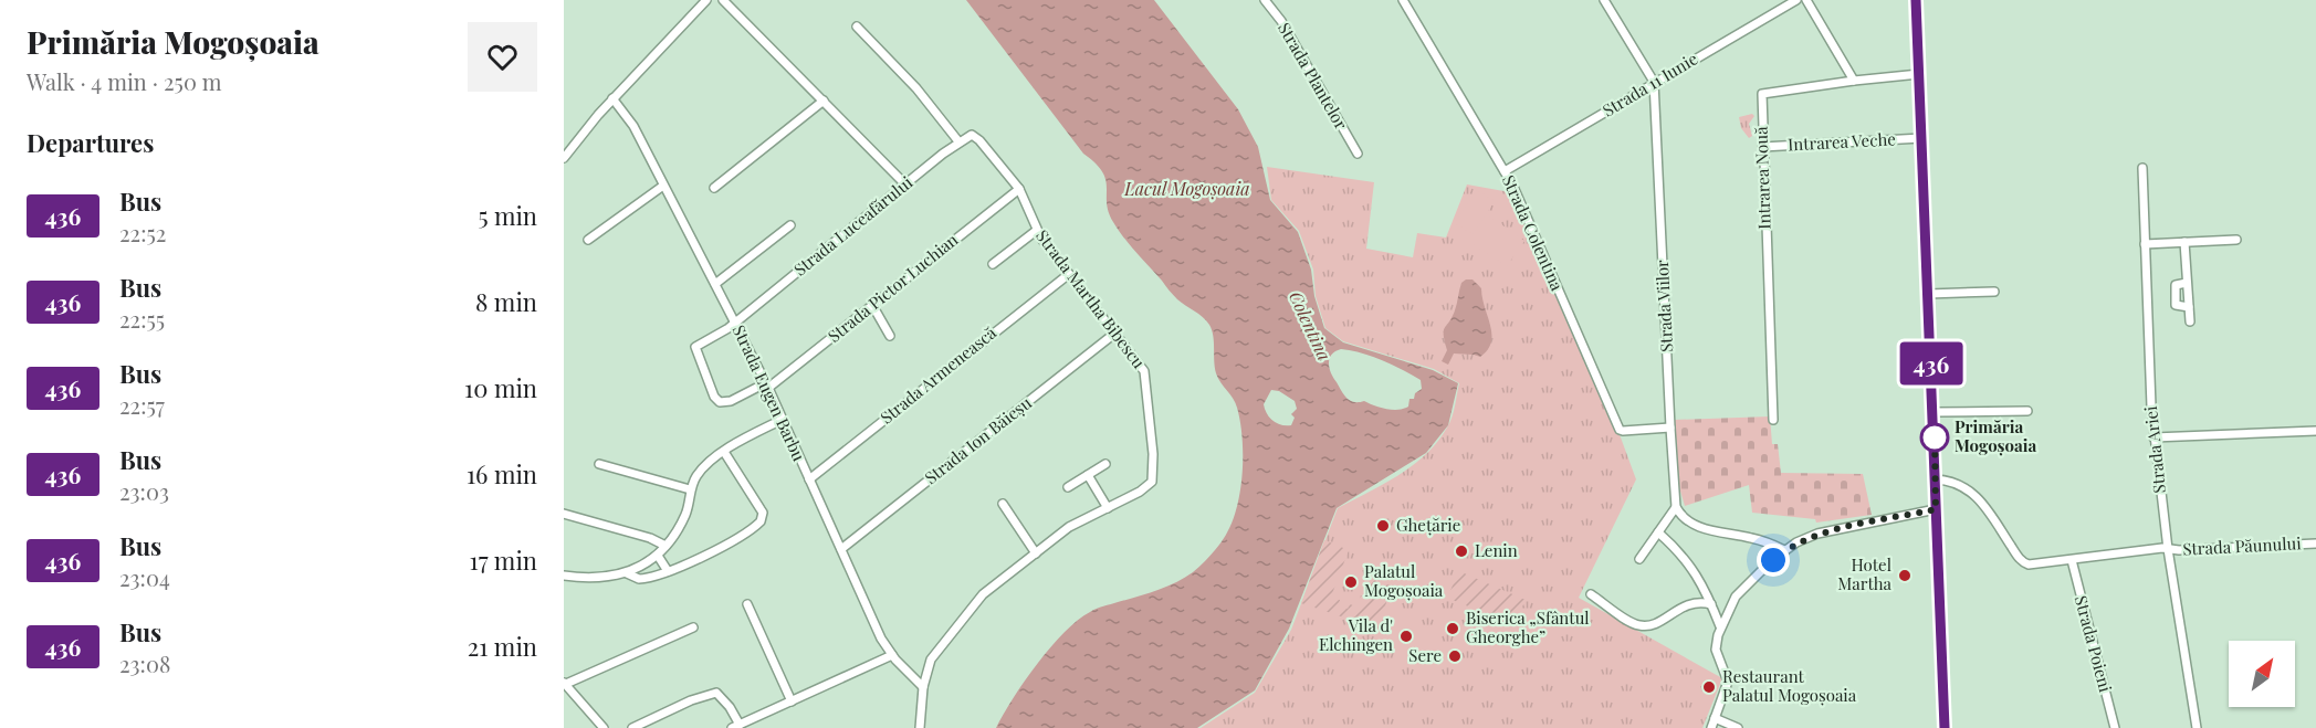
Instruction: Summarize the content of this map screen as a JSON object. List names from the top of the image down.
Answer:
{
  "streets": {
    "street": [
      "Strada Plantelor",
      "Strada 11 Iunie",
      "Intrarea Veche",
      "Intrarea Nouă",
      "Strada Luceafărului",
      "Strada Colentina",
      "Strada Pictor Luchian",
      "Strada Martha Bibescu",
      "Strada Viilor",
      "Strada Armenească",
      "Strada Eugen Barbu",
      "Strada Ion Băieșu",
      "Strada Ariei",
      "Strada Păunului",
      "Strada Poieni"
    ]
  },
  "crossings": [
    ["Strada 11 Iunie", "Strada Colentina"],
    ["Strada 11 Iunie", "Strada Viilor"],
    ["Intrarea Veche", "Intrarea Nouă"],
    ["Strada Luceafărului", "Strada Pictor Luchian"],
    ["Strada Luceafărului", "Strada Martha Bibescu"],
    ["Strada Luceafărului", "Strada Eugen Barbu"],
    ["Strada Colentina", "Strada Viilor"],
    ["Strada Pictor Luchian", "Strada Martha Bibescu"],
    ["Strada Pictor Luchian", "Strada Eugen Barbu"],
    ["Strada Martha Bibescu", "Strada Armenească"],
    ["Strada Martha Bibescu", "Strada Eugen Barbu"],
    ["Strada Martha Bibescu", "Strada Ion Băieșu"],
    ["Strada Armenească", "Strada Eugen Barbu"],
    ["Strada Eugen Barbu", "Strada Ion Băieșu"],
    ["Strada Ariei", "Strada Păunului"]
  ],
  "water": ["Lacul Mogoșoaia", "Colentina"],
  "places": [
    "Primăria Mogoșoaia",
    "Ghețărie",
    "Lenin",
    "Hotel Martha",
    "Palatul Mogoșoaia",
    "Biserica „Sfântul Gheorghe”",
    "Vila d' Elchingen",
    "Sere",
    "Restaurant Palatul Mogoșoaia"
  ],
  "lines": ["bus line 436"],
  "north": "top right",
  "page": {
    "heading": [
      ["Primăria Mogoșoaia", "Walk · 4 min · 250 m"],
      "Departures"
    ],
    "on_map": "436",
    "list": [
      {
        "mark": "436",
        "name": "Bus",
        "note": "22:52",
        "value": "5 min"
      },
      {
        "mark": "436",
        "name": "Bus",
        "note": "22:55",
        "value": "8 min"
      },
      {
        "mark": "436",
        "name": "Bus",
        "note": "22:57",
        "value": "10 min"
      },
      {
        "mark": "436",
        "name": "Bus",
        "note": "23:03",
        "value": "16 min"
      },
      {
        "mark": "436",
        "name": "Bus",
        "note": "23:04",
        "value": "17 min"
      },
      {
        "mark": "436",
        "name": "Bus",
        "note": "23:08",
        "value": "21 min"
      }
    ]
  }
}
